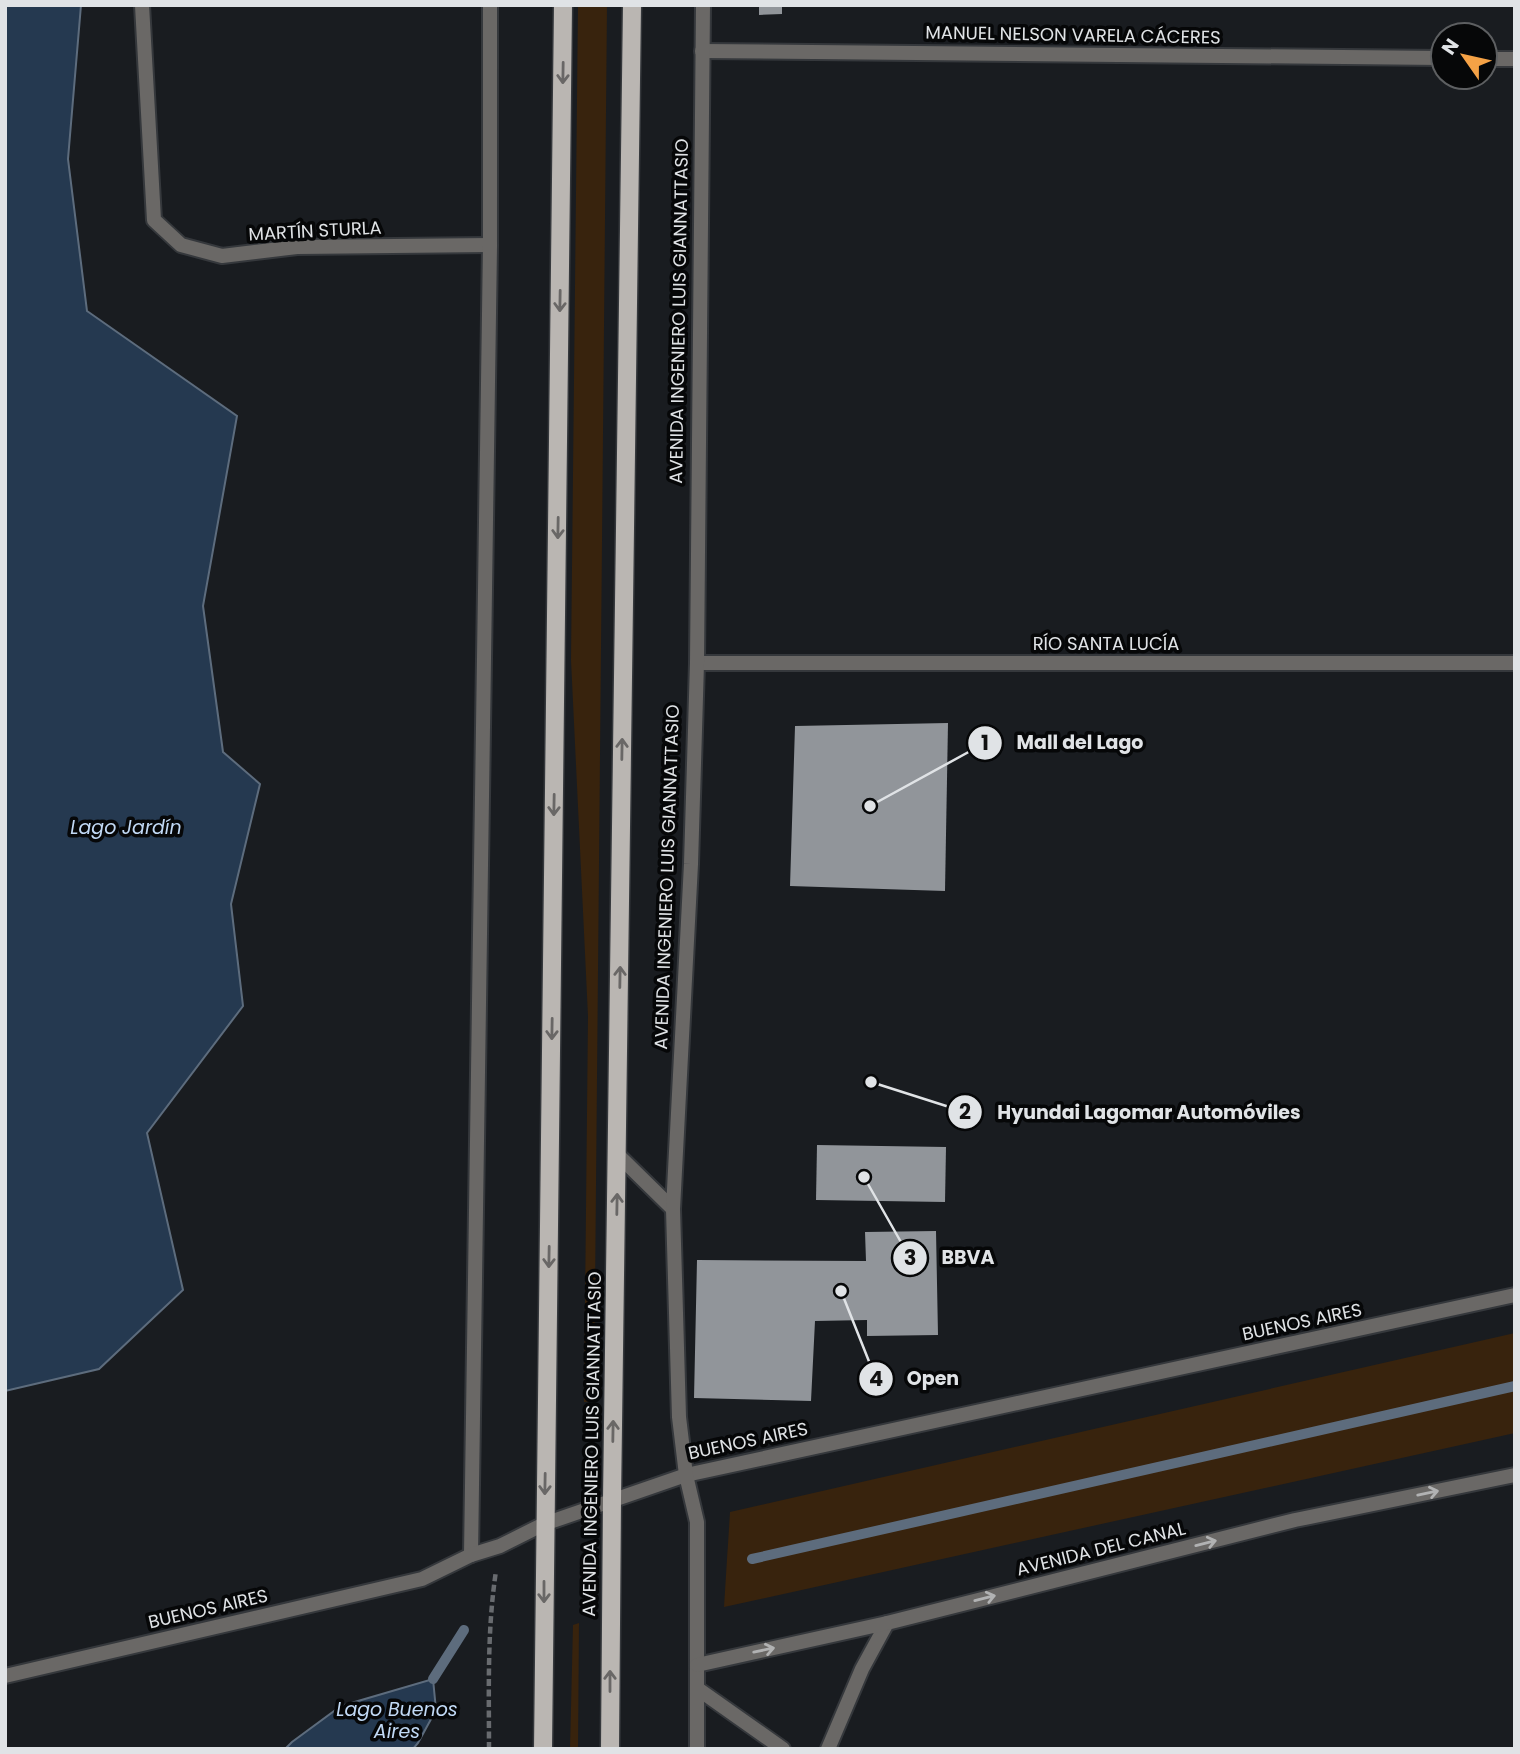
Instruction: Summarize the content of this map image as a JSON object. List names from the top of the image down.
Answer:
{
  "streets": {
    "main road": ["AVENIDA INGENIERO LUIS GIANNATTASIO"],
    "street": [
      "MANUEL NELSON VARELA CÁCERES",
      "MARTÍN STURLA",
      "RÍO SANTA LUCÍA",
      "BUENOS AIRES",
      "AVENIDA DEL CANAL"
    ]
  },
  "crossings": [
    ["MANUEL NELSON VARELA CÁCERES", "AVENIDA INGENIERO LUIS GIANNATTASIO"],
    ["AVENIDA INGENIERO LUIS GIANNATTASIO", "RÍO SANTA LUCÍA"],
    ["AVENIDA INGENIERO LUIS GIANNATTASIO", "BUENOS AIRES"],
    ["AVENIDA INGENIERO LUIS GIANNATTASIO", "AVENIDA DEL CANAL"]
  ],
  "one_way": ["AVENIDA DEL CANAL"],
  "water": ["Lago Jardín", "Lago Buenos Aires"],
  "places": [
    "Mall del Lago",
    "Hyundai Lagomar Automóviles",
    "BBVA",
    "Open"
  ],
  "north": "top left"
}
